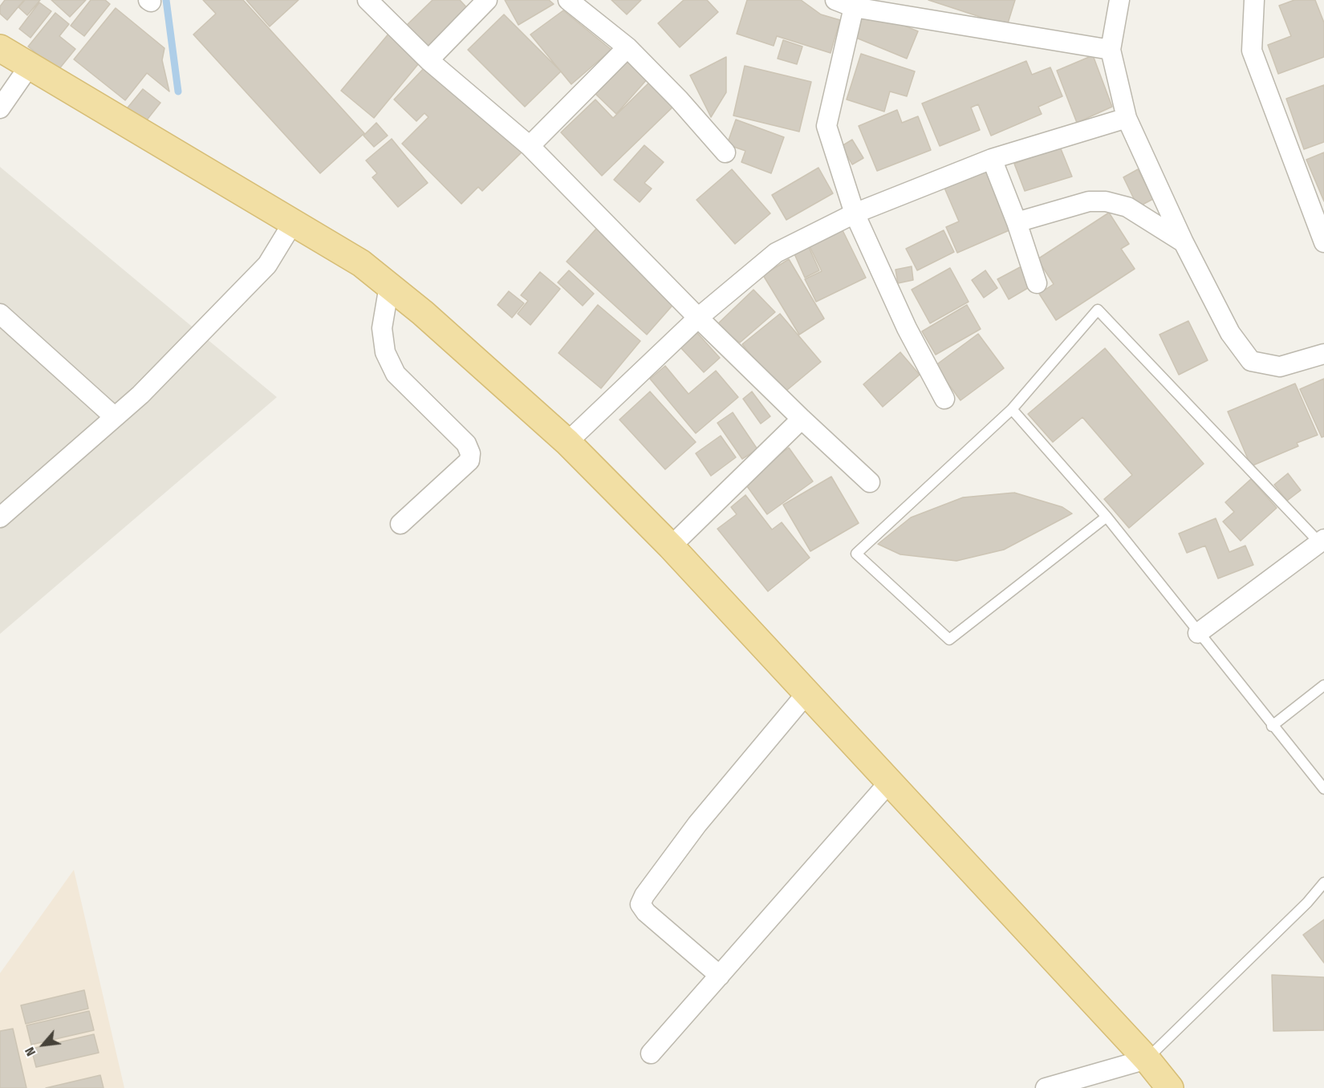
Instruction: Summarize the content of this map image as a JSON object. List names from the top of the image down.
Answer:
{
  "north": "bottom left"
}
